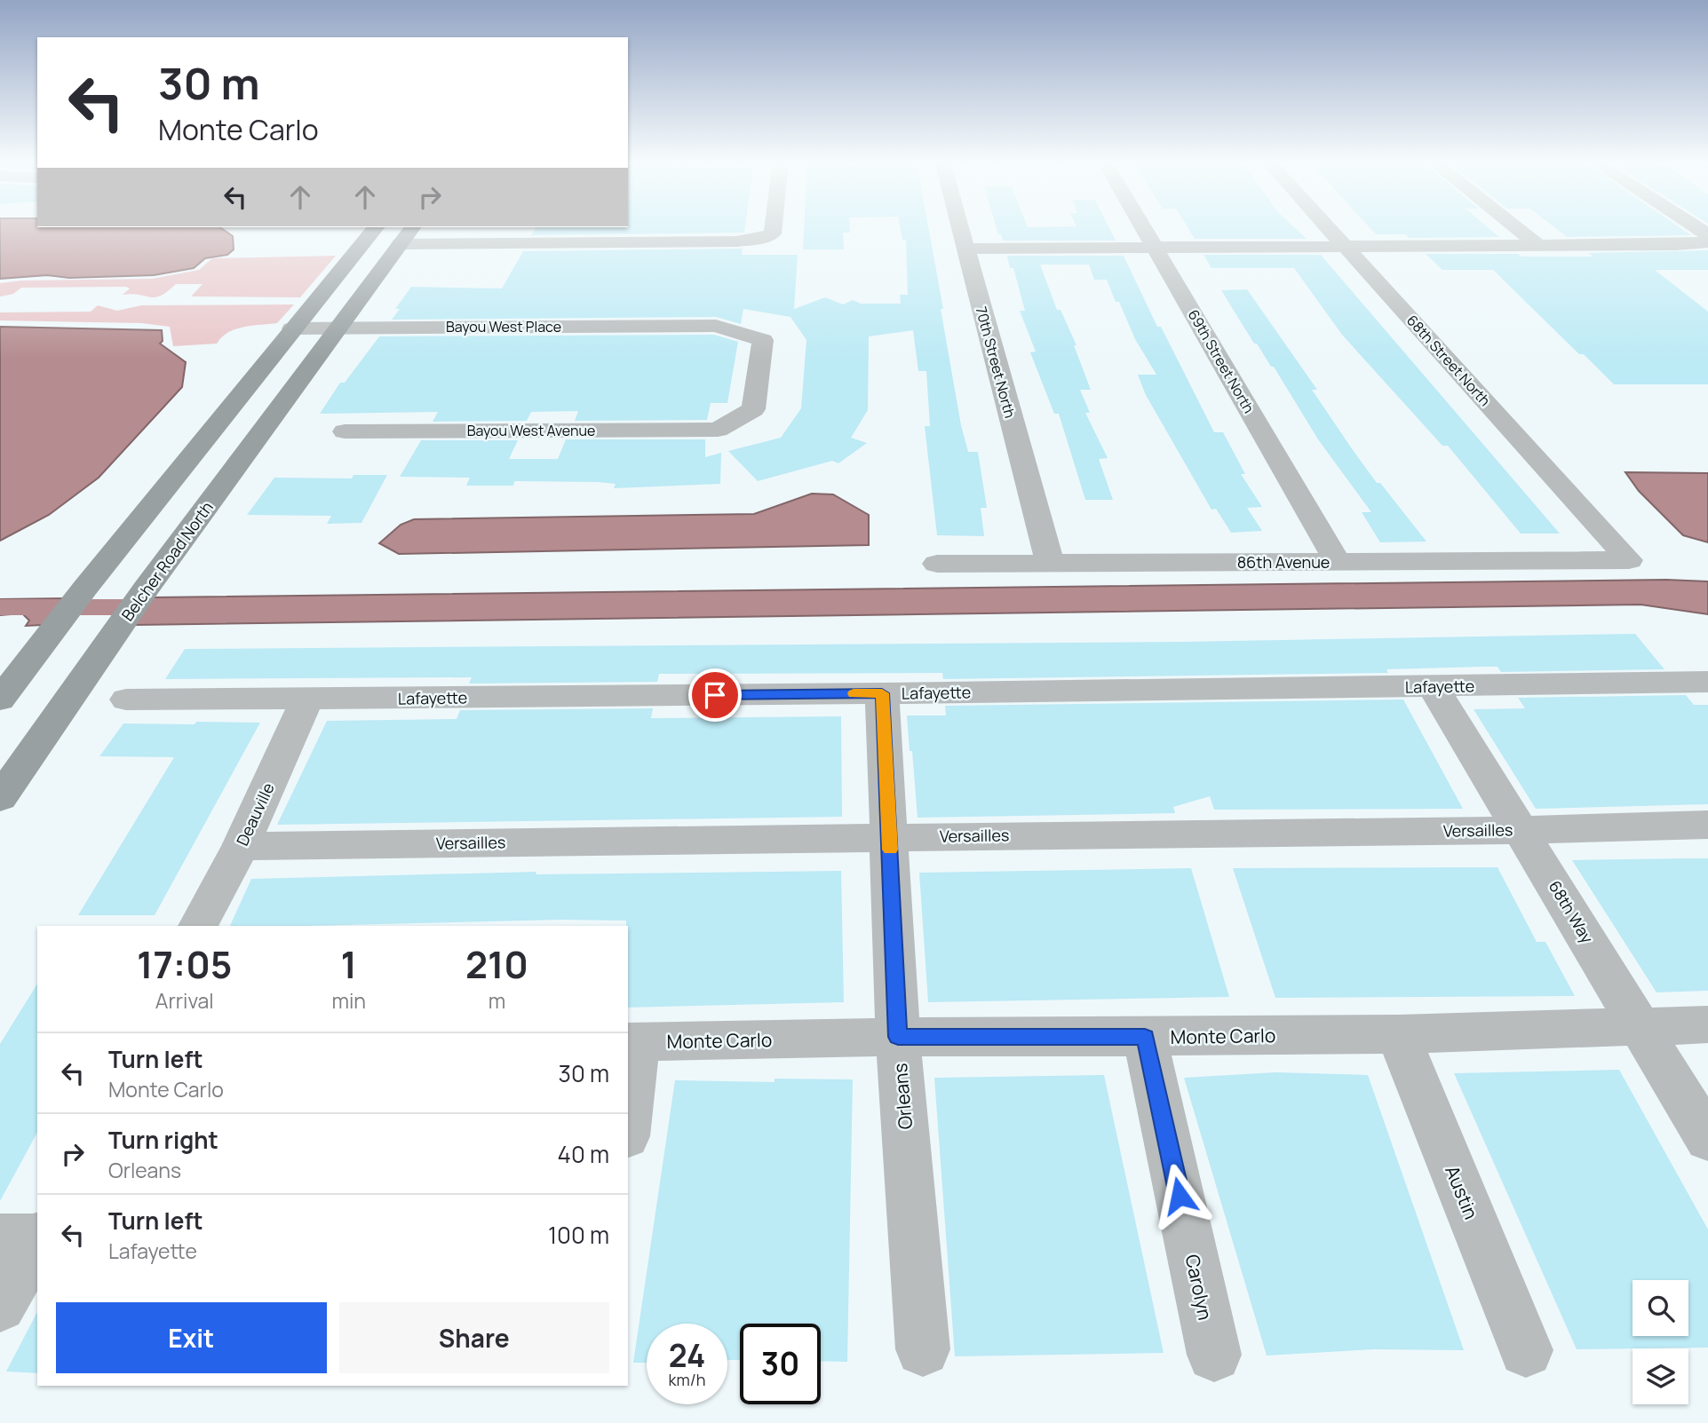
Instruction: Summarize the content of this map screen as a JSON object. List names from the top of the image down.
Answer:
{
  "streets": {
    "main road": ["Belcher Road North"],
    "street": [
      "Bayou West Place",
      "68th Street North",
      "69th Street North",
      "70th Street North",
      "Bayou West Avenue",
      "86th Avenue",
      "Lafayette",
      "Deauville",
      "Versailles",
      "68th Way",
      "Monte Carlo",
      "Orleans",
      "Austin",
      "Carolyn"
    ]
  },
  "crossings": [
    ["Bayou West Place", "Bayou West Avenue"],
    ["Bayou West Place", "Belcher Road North"],
    ["68th Street North", "86th Avenue"],
    ["69th Street North", "86th Avenue"],
    ["70th Street North", "86th Avenue"],
    ["Lafayette", "Deauville"],
    ["Lafayette", "68th Way"],
    ["Lafayette", "Orleans"],
    ["Deauville", "Versailles"],
    ["Versailles", "68th Way"],
    ["Versailles", "Orleans"],
    ["68th Way", "Monte Carlo"],
    ["Monte Carlo", "Orleans"],
    ["Monte Carlo", "Austin"],
    ["Monte Carlo", "Carolyn"]
  ],
  "page": {
    "turn": ["30 m", "Monte Carlo"],
    "eta": [
      "17:05",
      "Arrival",
      "1",
      "min",
      "210",
      "m"
    ],
    "list": [
      {
        "name": "Turn left",
        "note": "Monte Carlo",
        "value": "30 m"
      },
      {
        "name": "Turn right",
        "note": "Orleans",
        "value": "40 m"
      },
      {
        "name": "Turn left",
        "note": "Lafayette",
        "value": "100 m"
      }
    ],
    "buttons": ["Exit", "Share"],
    "speed": "24 km/h",
    "limit": "30"
  }
}
